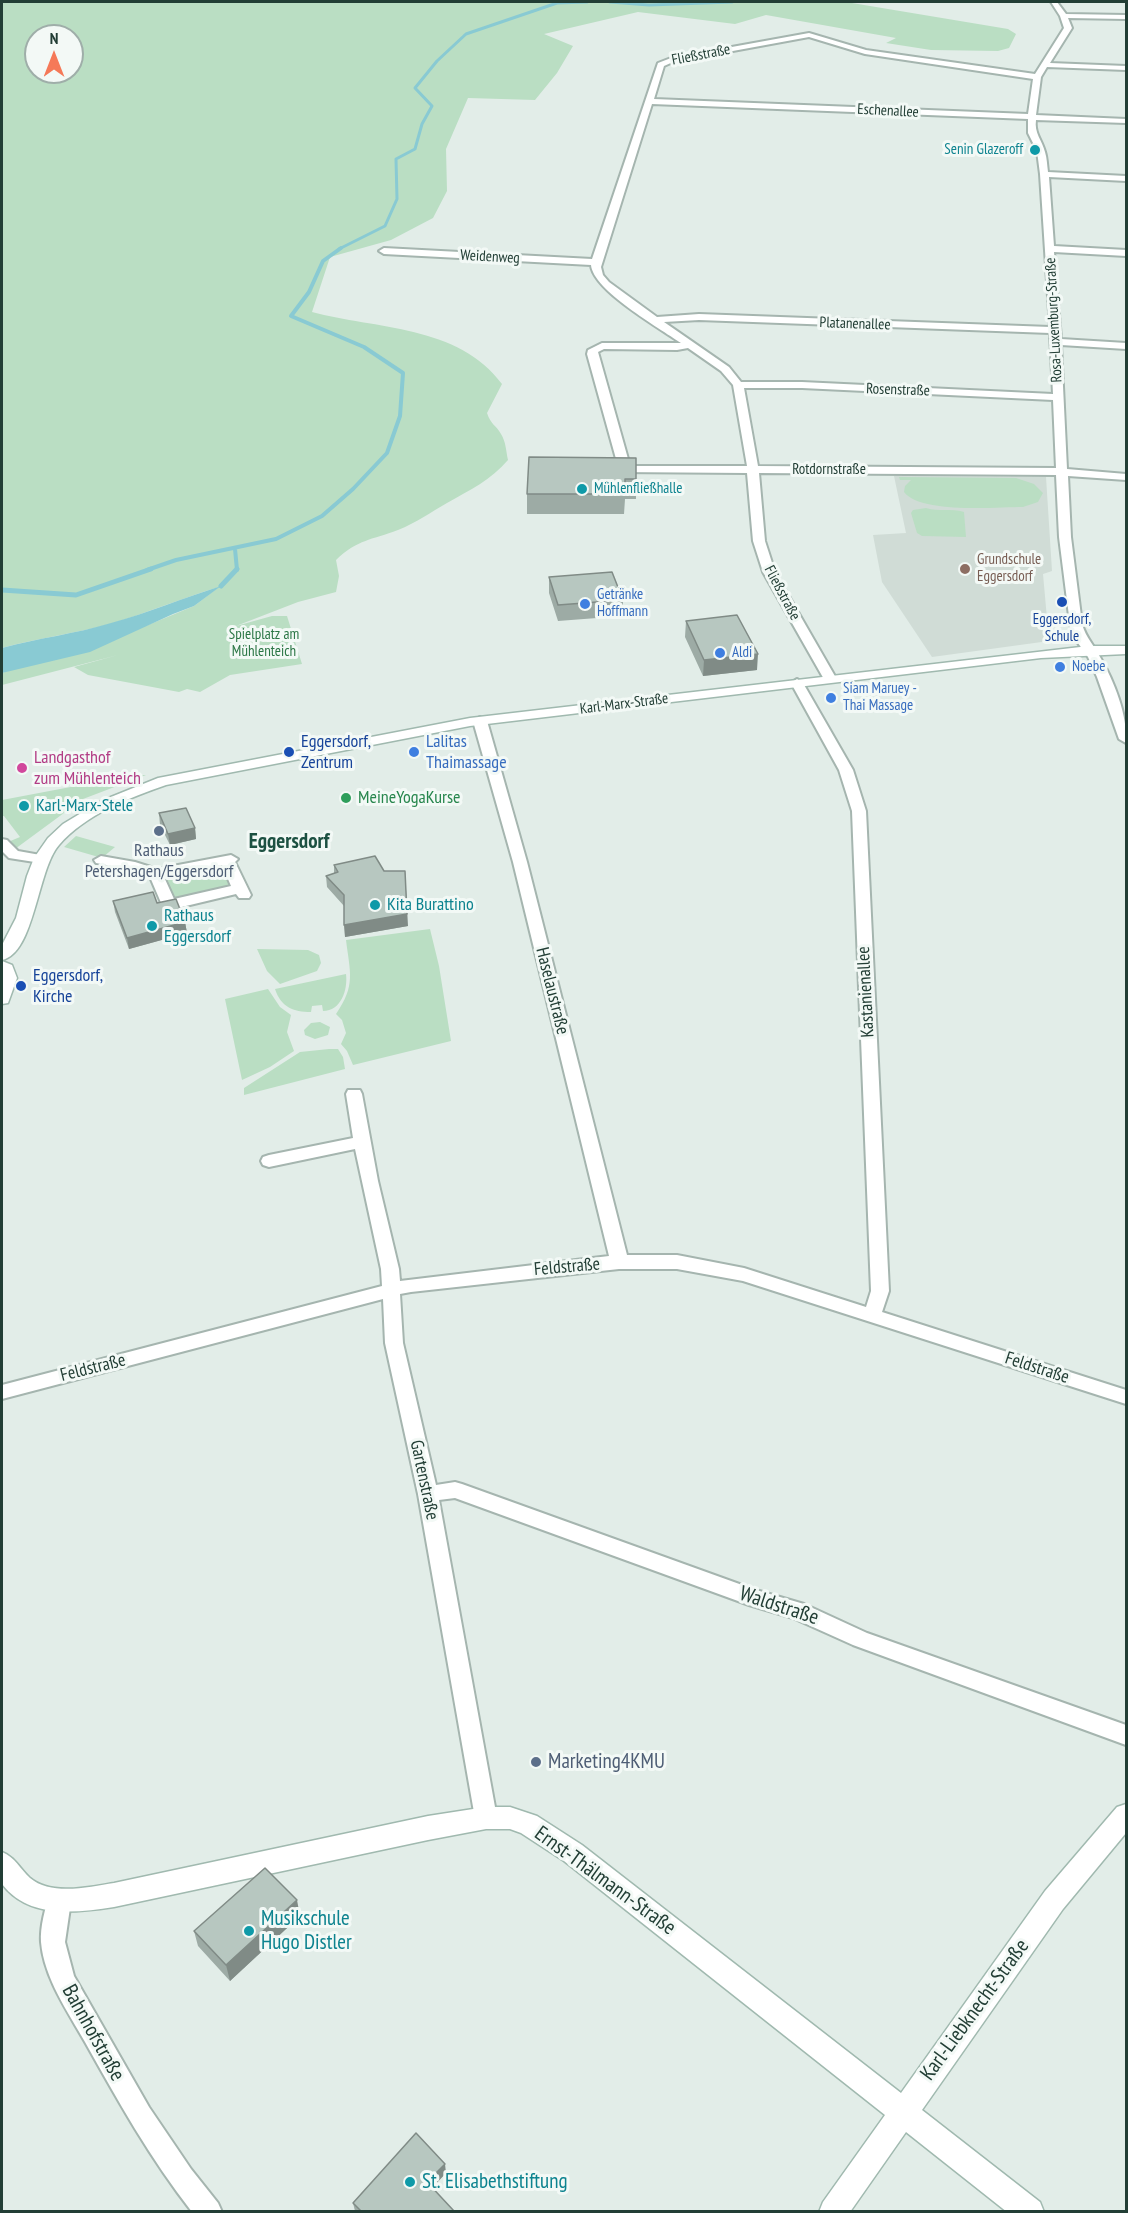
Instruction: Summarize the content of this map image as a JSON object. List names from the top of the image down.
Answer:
{
  "streets": {
    "street": [
      "Fließstraße",
      "Eschenallee",
      "Weidenweg",
      "Rosa-Luxemburg-Straße",
      "Platanenallee",
      "Rosenstraße",
      "Rotdornstraße",
      "Karl-Marx-Straße",
      "Haselaustraße",
      "Kastanienallee",
      "Feldstraße",
      "Gartenstraße",
      "Waldstraße",
      "Ernst-Thälmann-Straße",
      "Karl-Liebknecht-Straße",
      "Bahnhofstraße"
    ]
  },
  "crossings": [
    ["Fließstraße", "Eschenallee"],
    ["Fließstraße", "Weidenweg"],
    ["Fließstraße", "Rosa-Luxemburg-Straße"],
    ["Fließstraße", "Rosenstraße"],
    ["Fließstraße", "Rotdornstraße"],
    ["Fließstraße", "Karl-Marx-Straße"],
    ["Eschenallee", "Rosa-Luxemburg-Straße"],
    ["Rosa-Luxemburg-Straße", "Platanenallee"],
    ["Rosa-Luxemburg-Straße", "Rosenstraße"],
    ["Rosa-Luxemburg-Straße", "Rotdornstraße"],
    ["Rosa-Luxemburg-Straße", "Karl-Marx-Straße"],
    ["Karl-Marx-Straße", "Haselaustraße"],
    ["Karl-Marx-Straße", "Kastanienallee"],
    ["Haselaustraße", "Feldstraße"],
    ["Kastanienallee", "Feldstraße"],
    ["Feldstraße", "Gartenstraße"],
    ["Gartenstraße", "Waldstraße"],
    ["Gartenstraße", "Ernst-Thälmann-Straße"],
    ["Ernst-Thälmann-Straße", "Karl-Liebknecht-Straße"],
    ["Ernst-Thälmann-Straße", "Bahnhofstraße"]
  ],
  "districts": ["Eggersdorf"],
  "parks": ["Spielplatz am Mühlenteich"],
  "places": [
    "Senin Glazeroff",
    "Mühlenfließhalle",
    "Grundschule Eggersdorf",
    "Eggersdorf, Schule",
    "Getränke Hoffmann",
    "Aldi",
    "Noebe",
    "Siam Maruey - Thai Massage",
    "Eggersdorf, Zentrum",
    "Lalitas Thaimassage",
    "Landgasthof zum Mühlenteich",
    "MeineYogaKurse",
    "Karl-Marx-Stele",
    "Rathaus Petershagen/Eggersdorf",
    "Kita Burattino",
    "Rathaus Eggersdorf",
    "Eggersdorf, Kirche",
    "Marketing4KMU",
    "Musikschule Hugo Distler",
    "St. Elisabethstiftung"
  ],
  "north": "top"
}
